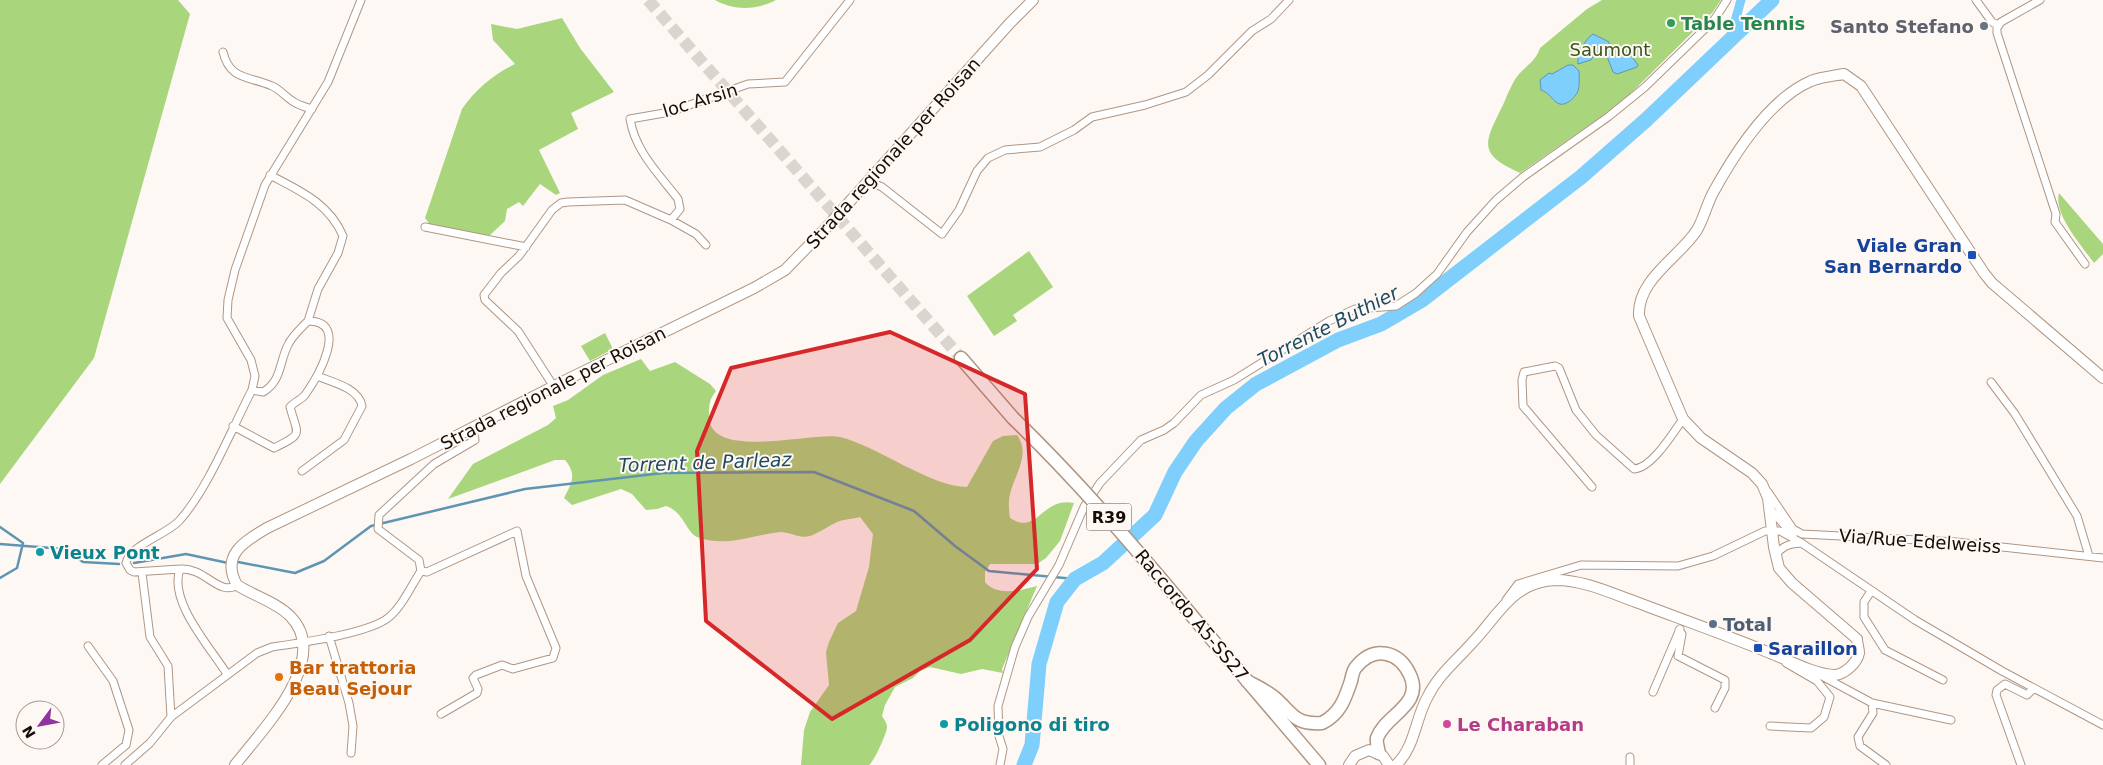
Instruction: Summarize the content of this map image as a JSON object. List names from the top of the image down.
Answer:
{
  "streets": {
    "highway": ["R39", "Raccordo A5-SS27"],
    "main road": ["Strada regionale per Roisan"],
    "street": ["loc Arsin", "Via/Rue Edelweiss"]
  },
  "water": ["Torrente Buthier", "Torrent de Parleaz"],
  "parks": ["Saumont"],
  "places": {
    "other": [
      "Table Tennis",
      "Santo Stefano",
      "Vieux Pont",
      "Total",
      "Bar trattoria Beau Sejour",
      "Poligono di tiro",
      "Le Charaban"
    ],
    "transit": ["Viale Gran San Bernardo", "Saraillon"]
  },
  "north": "bottom left"
}
